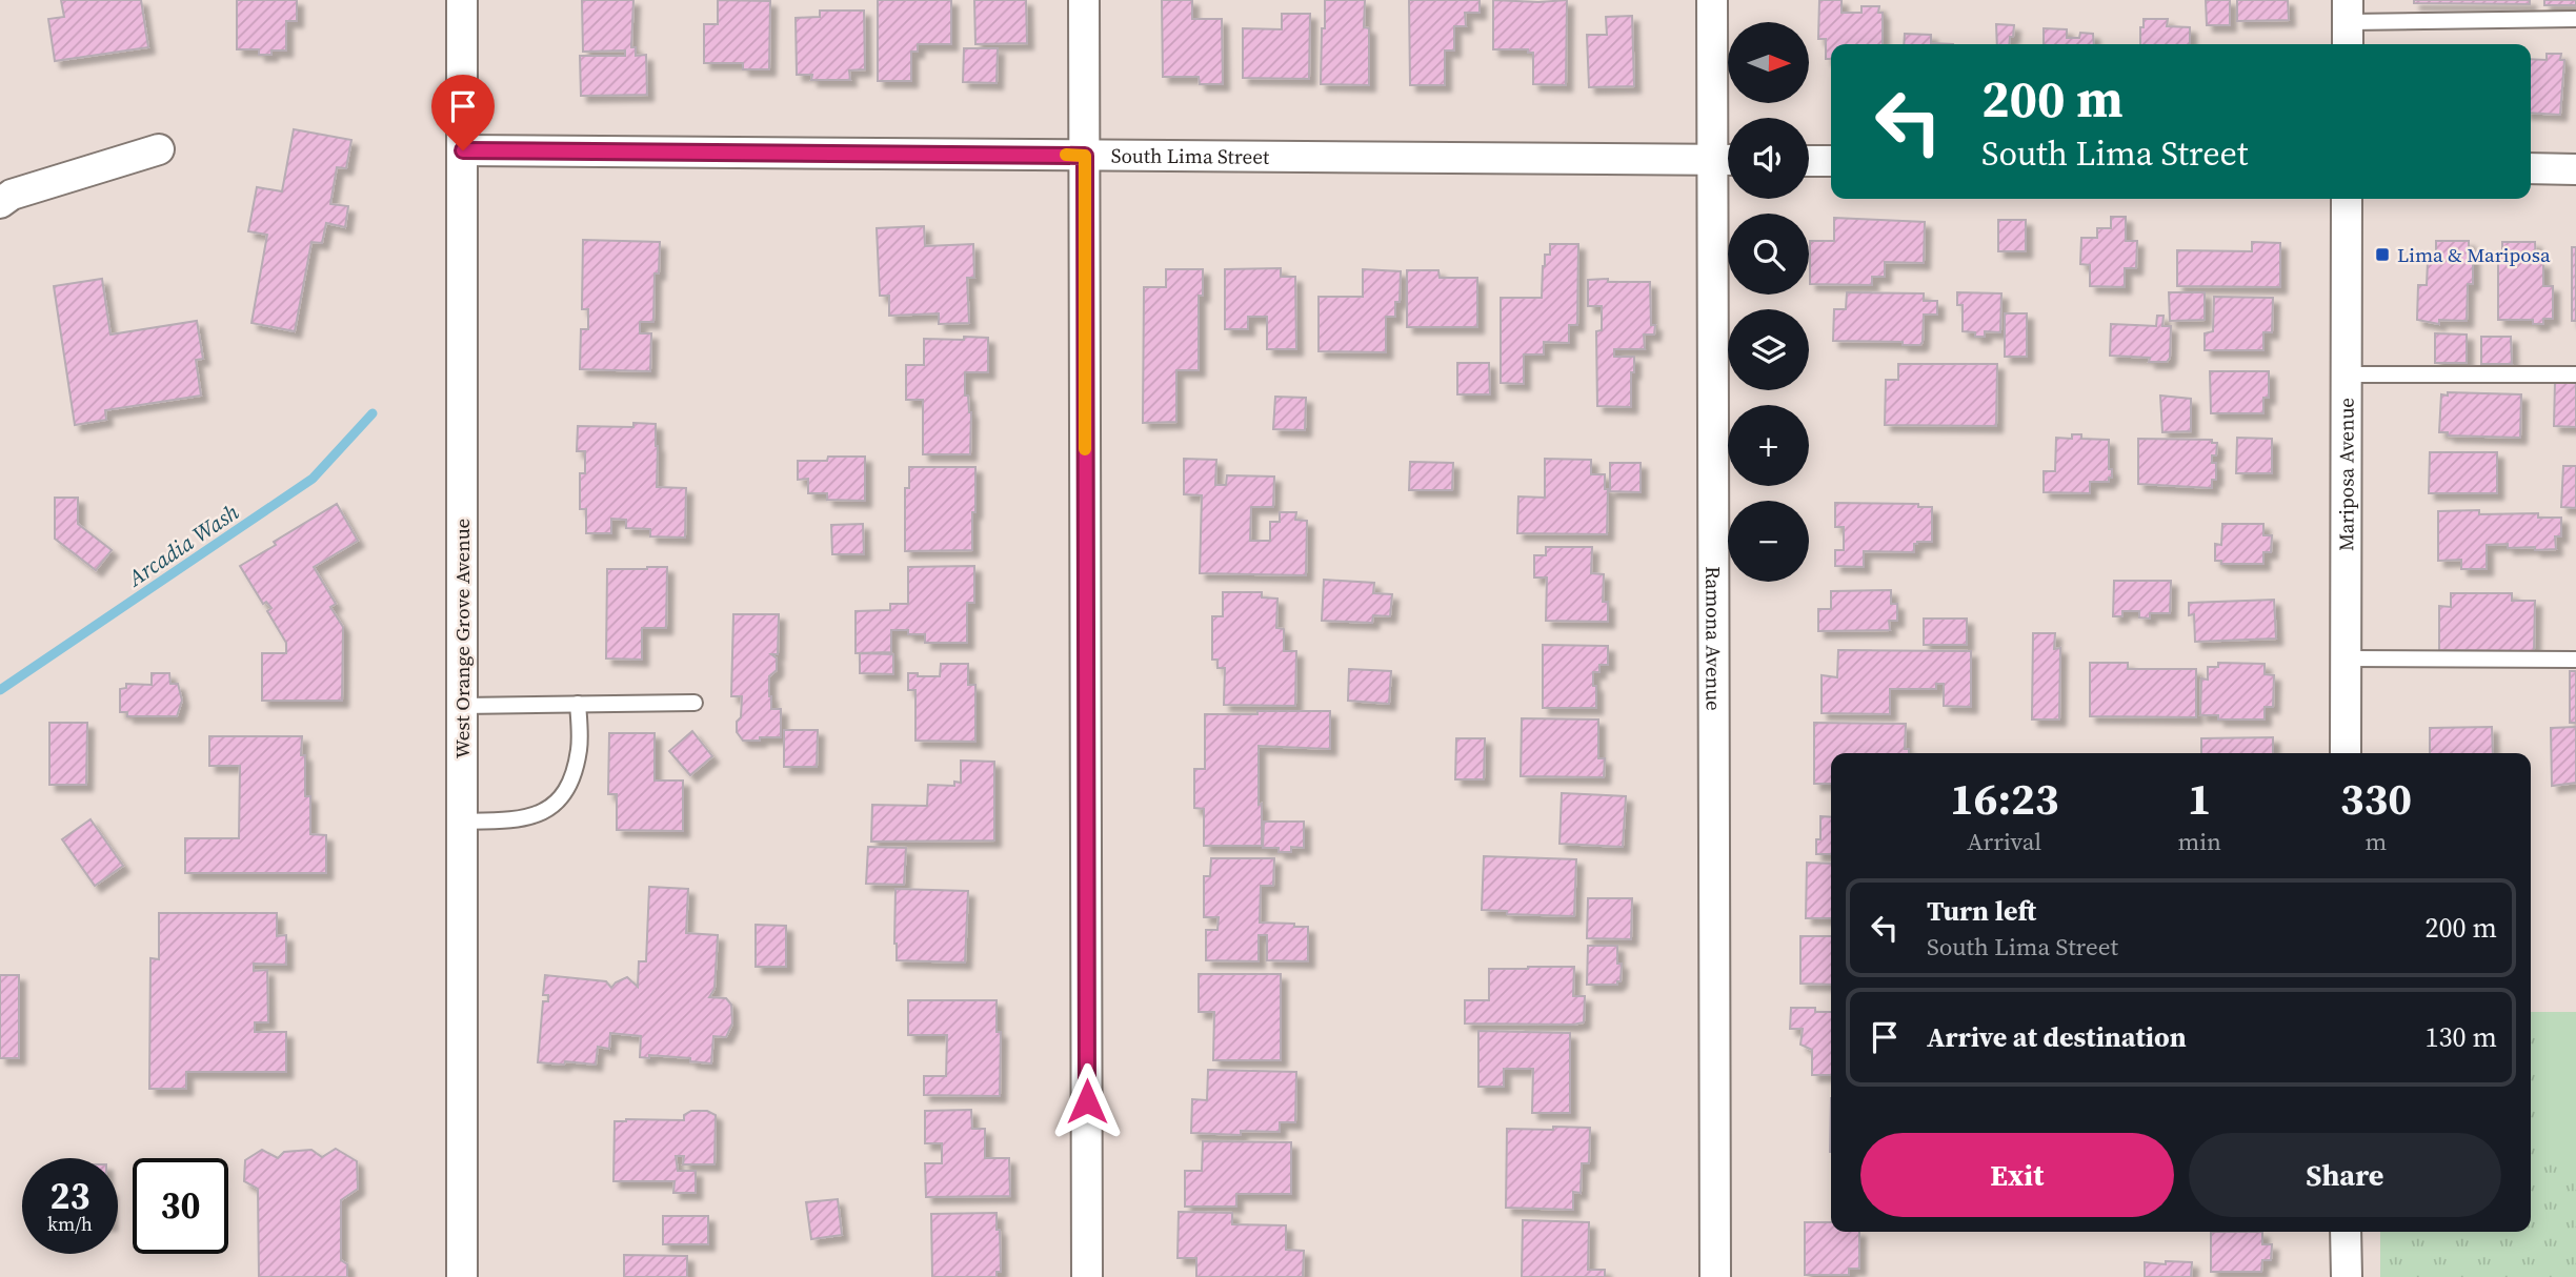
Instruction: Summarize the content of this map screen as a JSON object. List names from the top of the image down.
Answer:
{
  "streets": {
    "street": [
      "South Lima Street",
      "Mariposa Avenue",
      "West Orange Grove Avenue",
      "Ramona Avenue"
    ]
  },
  "crossings": [
    ["South Lima Street", "West Orange Grove Avenue"],
    ["South Lima Street", "Ramona Avenue"]
  ],
  "water": ["Arcadia Wash"],
  "places": {
    "transit": ["Lima & Mariposa"]
  },
  "north": "right",
  "page": {
    "map_buttons": ["+", "−"],
    "turn": ["200 m", "South Lima Street"],
    "eta": [
      "16:23",
      "Arrival",
      "1",
      "min",
      "330",
      "m"
    ],
    "list": [
      {
        "name": "Turn left",
        "note": "South Lima Street",
        "value": "200 m"
      },
      {
        "name": "Arrive at destination",
        "value": "130 m"
      }
    ],
    "buttons": ["Exit", "Share"],
    "speed": "23 km/h",
    "limit": "30"
  }
}
